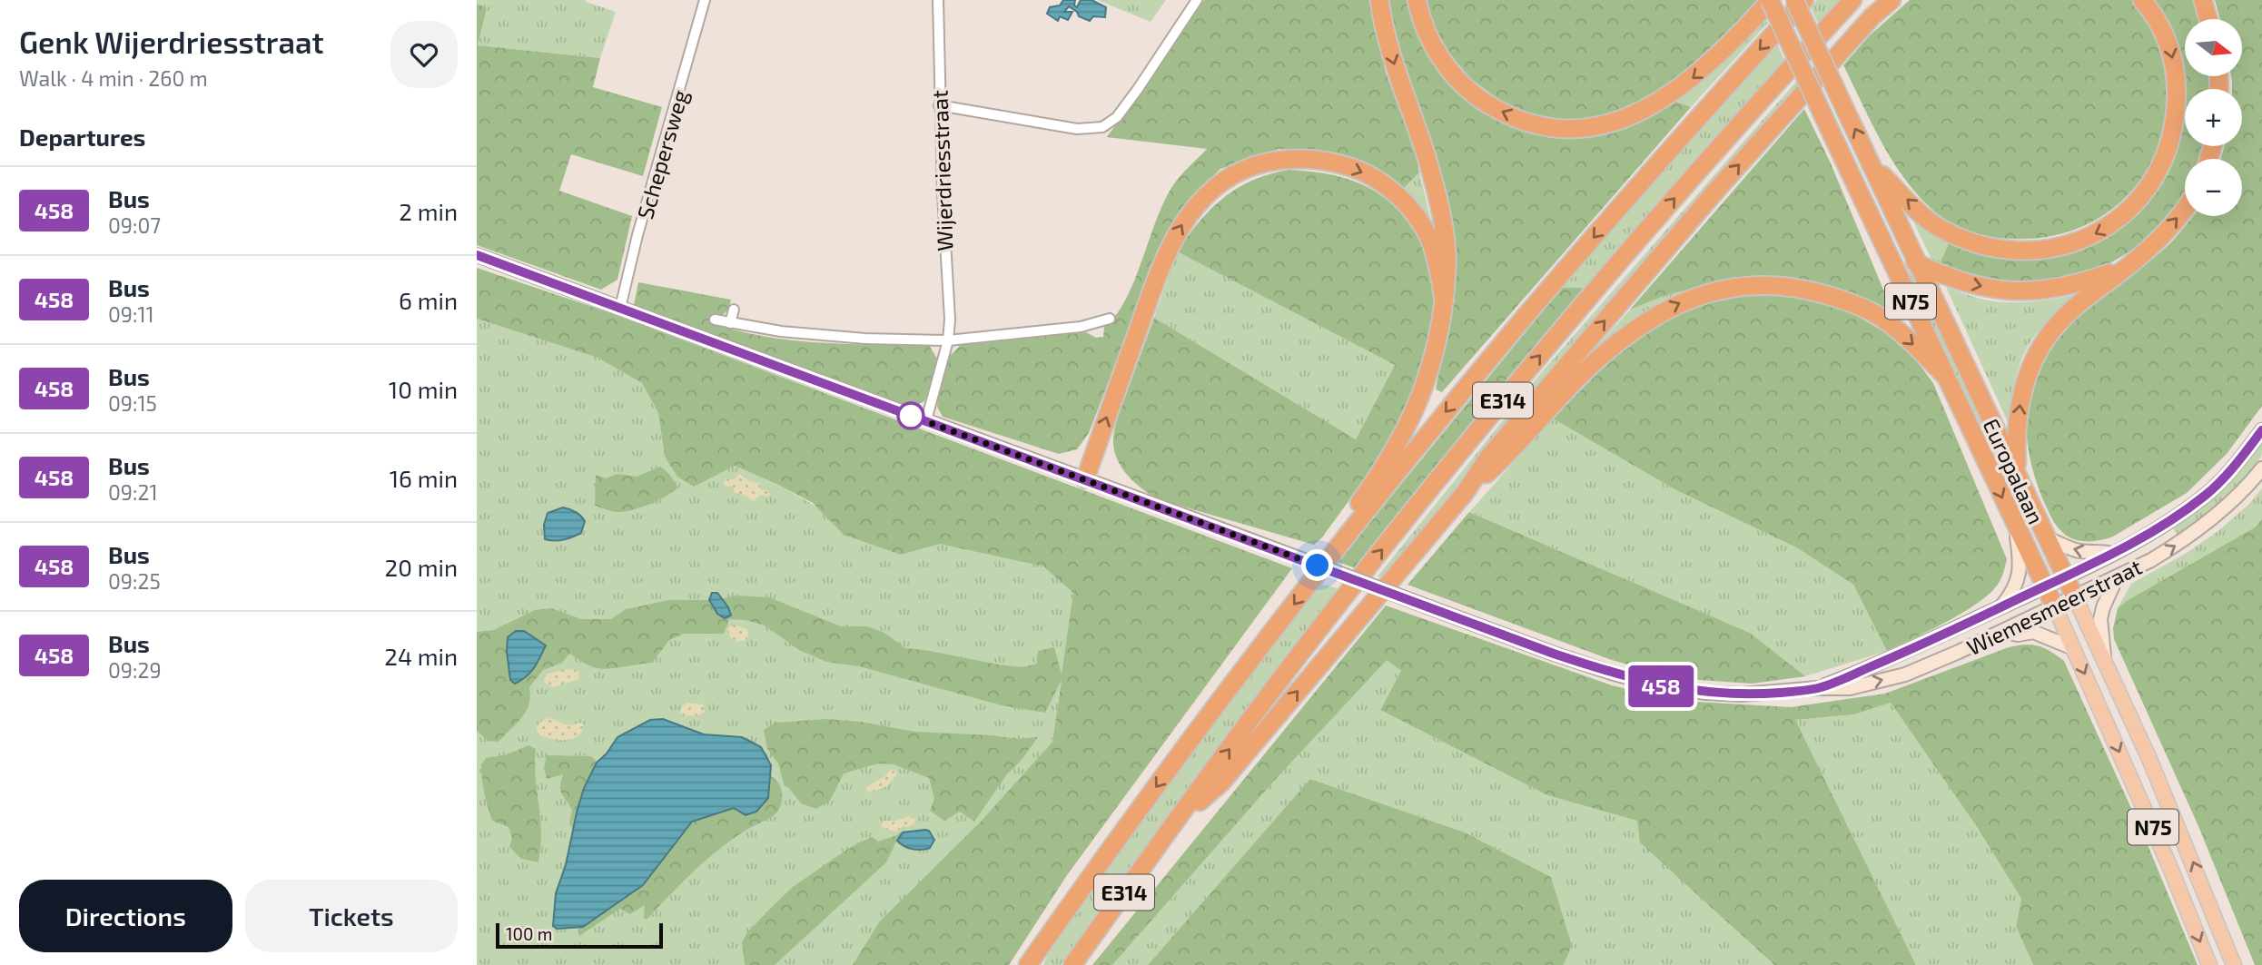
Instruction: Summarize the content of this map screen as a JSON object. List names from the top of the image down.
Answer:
{
  "streets": {
    "highway": ["N75", "E314", "Europalaan"],
    "main road": ["Wiemesmeerstraat"],
    "street": ["Schepersweg", "Wijerdriesstraat"]
  },
  "crossings": [
    ["Schepersweg", "Wiemesmeerstraat"],
    ["Wijerdriesstraat", "Wiemesmeerstraat"],
    ["Europalaan", "Wiemesmeerstraat"]
  ],
  "lines": ["bus line 458"],
  "scale_bar": "100 m",
  "north": "right",
  "page": {
    "heading": [
      ["Genk Wijerdriesstraat", "Walk · 4 min · 260 m"],
      "Departures"
    ],
    "on_map": "458",
    "map_buttons": ["+", "−"],
    "list": [
      {
        "mark": "458",
        "name": "Bus",
        "note": "09:07",
        "value": "2 min"
      },
      {
        "mark": "458",
        "name": "Bus",
        "note": "09:11",
        "value": "6 min"
      },
      {
        "mark": "458",
        "name": "Bus",
        "note": "09:15",
        "value": "10 min"
      },
      {
        "mark": "458",
        "name": "Bus",
        "note": "09:21",
        "value": "16 min"
      },
      {
        "mark": "458",
        "name": "Bus",
        "note": "09:25",
        "value": "20 min"
      },
      {
        "mark": "458",
        "name": "Bus",
        "note": "09:29",
        "value": "24 min"
      }
    ],
    "buttons": ["Directions", "Tickets"],
    "scale": "100 m"
  }
}
